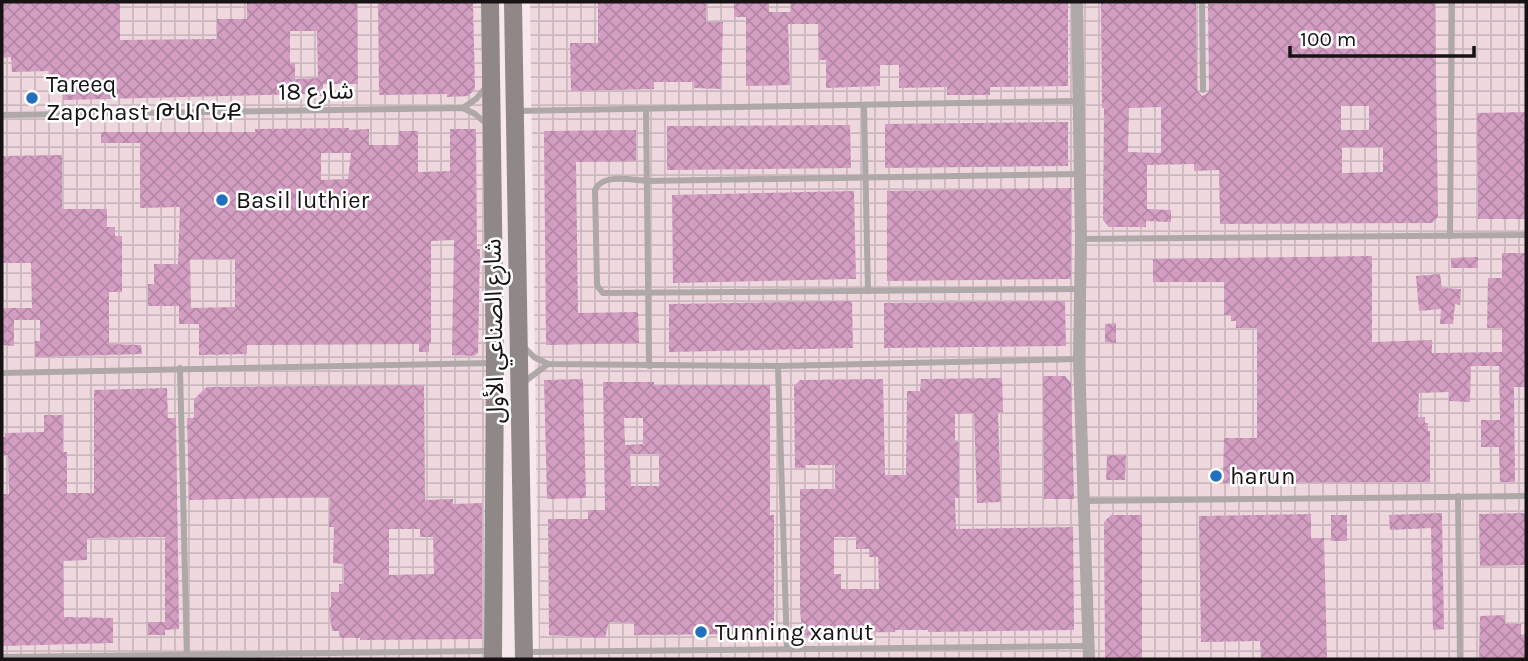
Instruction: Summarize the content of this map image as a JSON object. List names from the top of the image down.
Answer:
{
  "streets": {
    "main road": ["شارع الصناعي الأول"],
    "lane": ["شارع 18"]
  },
  "places": [
    "Tareeq Zapchast ԹԱՐԵՔ",
    "Basil luthier",
    "harun",
    "Tunning xanut"
  ],
  "scale_bar": "100 m"
}
